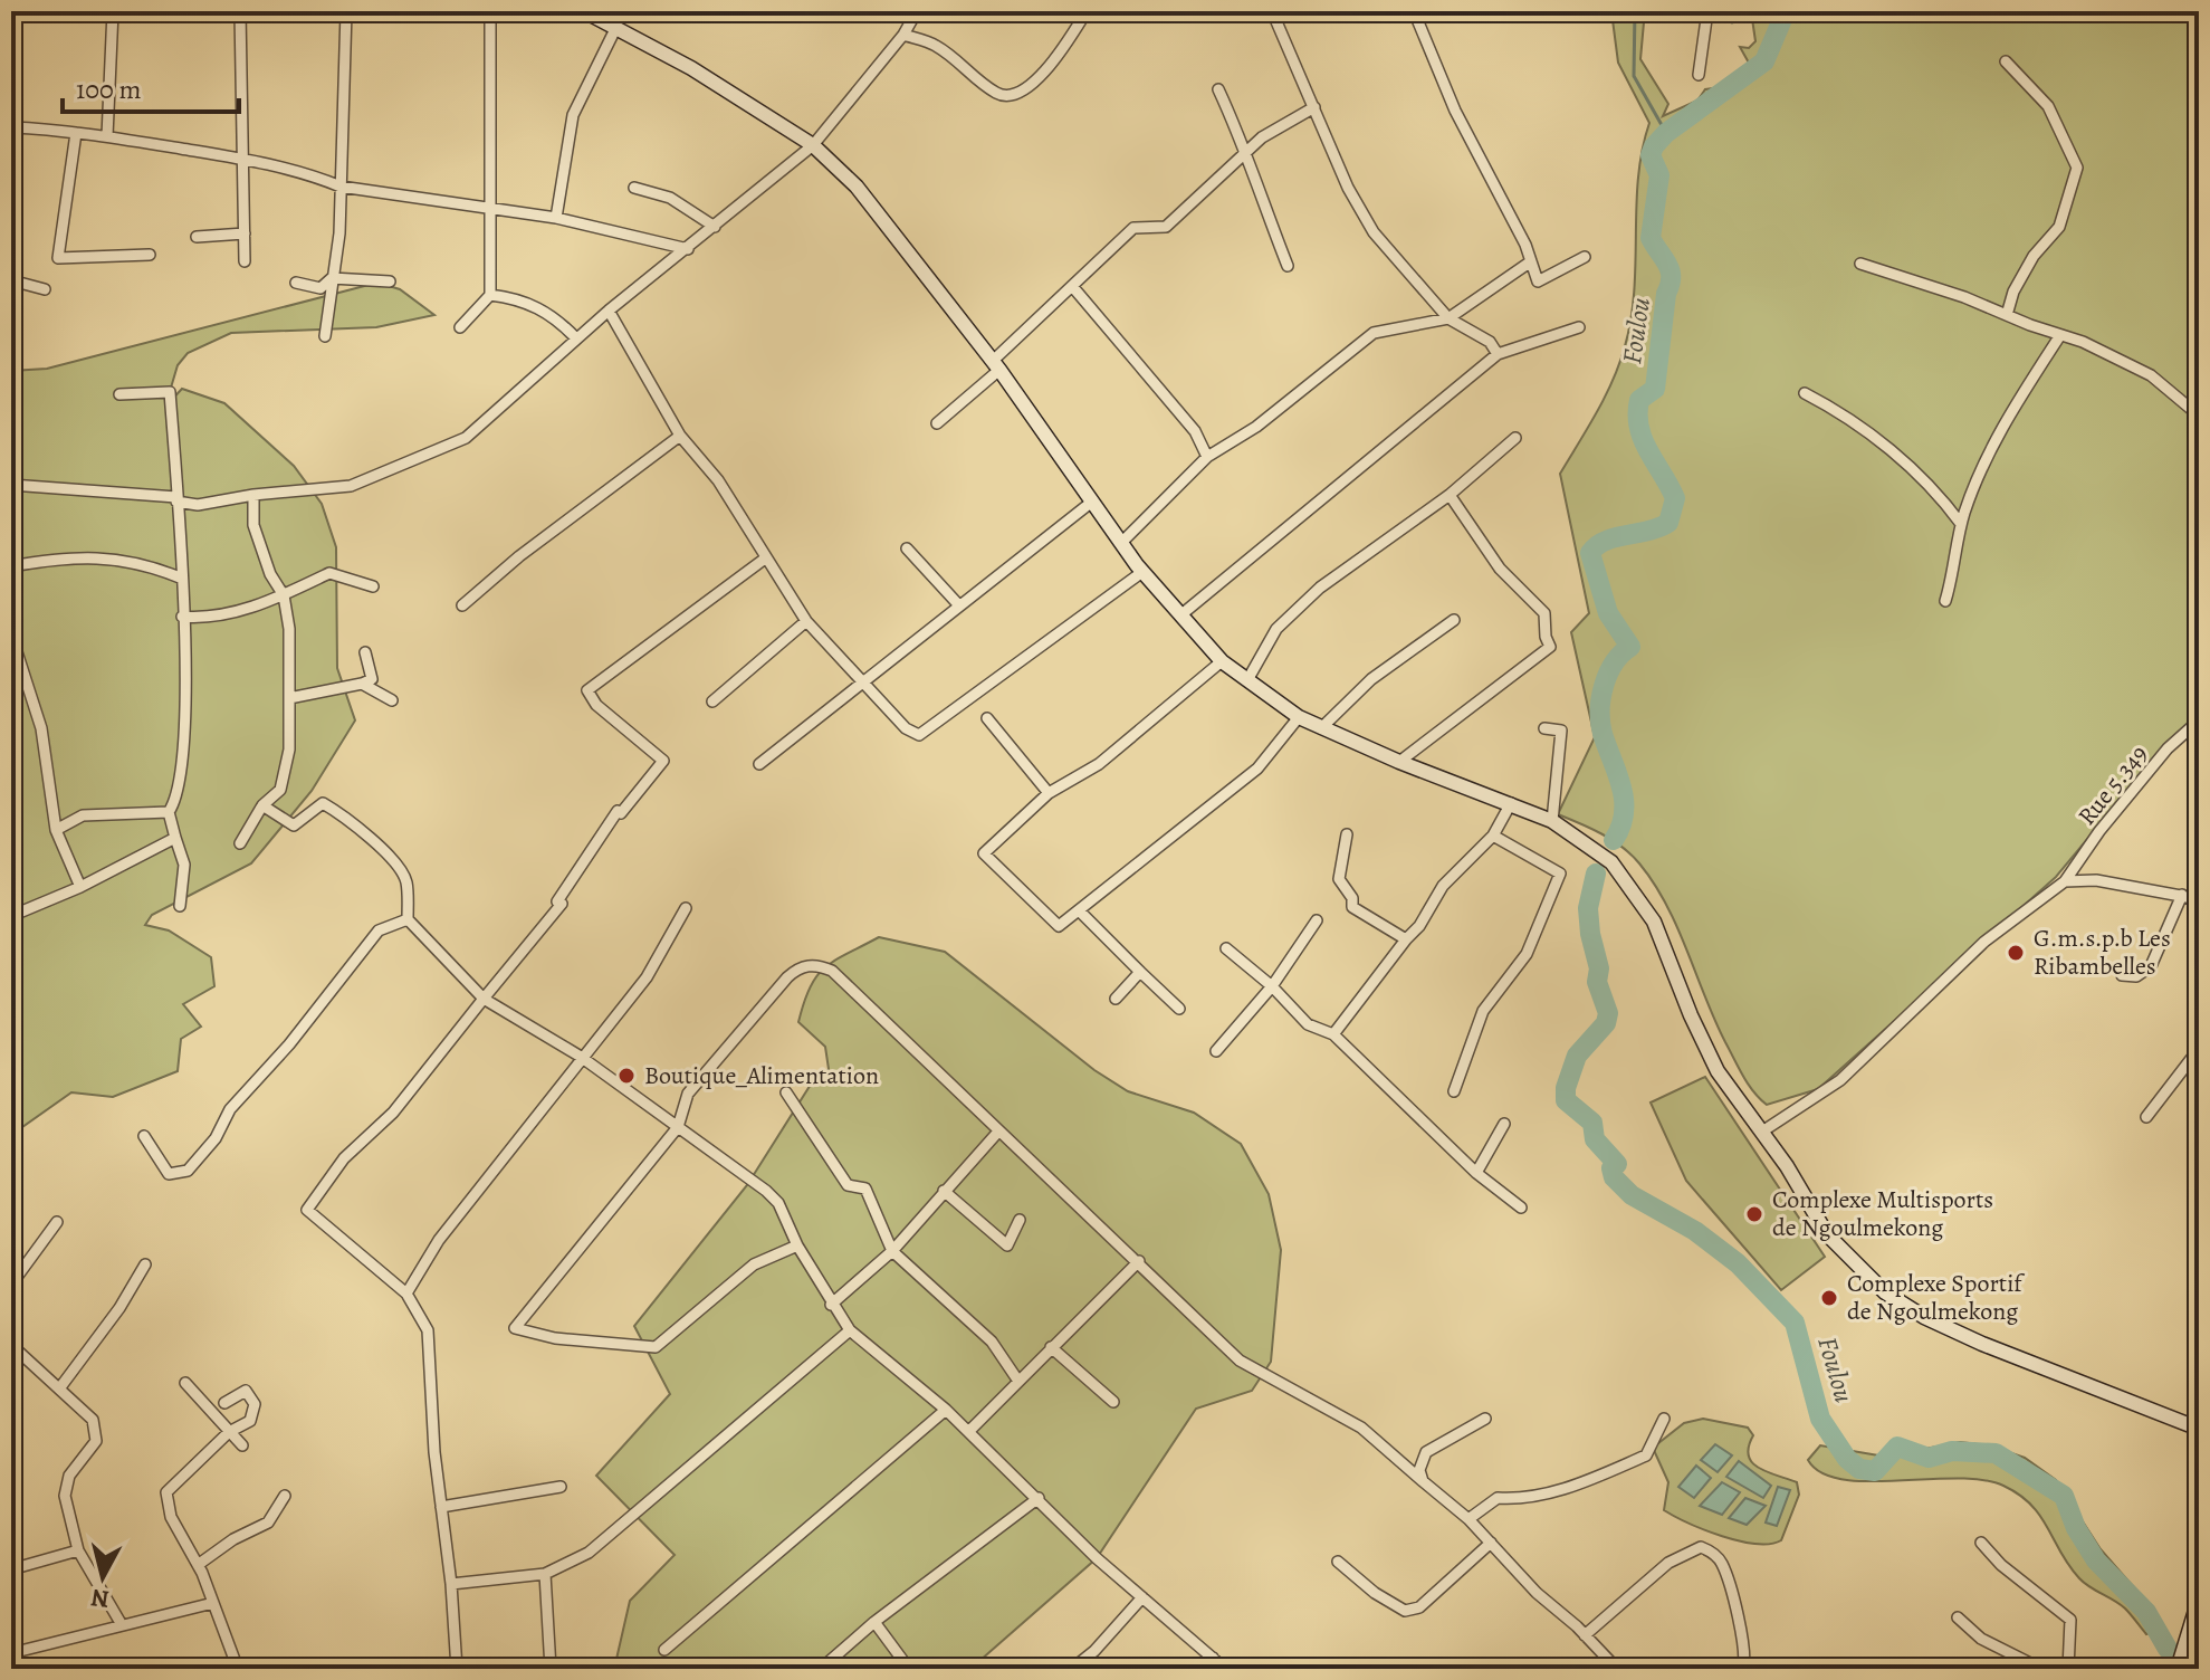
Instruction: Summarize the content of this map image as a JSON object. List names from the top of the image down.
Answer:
{
  "streets": {
    "street": ["Rue 5.349"]
  },
  "water": ["Foulou"],
  "places": [
    "G.m.s.p.b Les Ribambelles",
    "Boutique_Alimentation",
    "Complexe Multisports de Ngoulmekong",
    "Complexe Sportif de Ngoulmekong"
  ],
  "scale_bar": "100 m",
  "north": "bottom"
}
